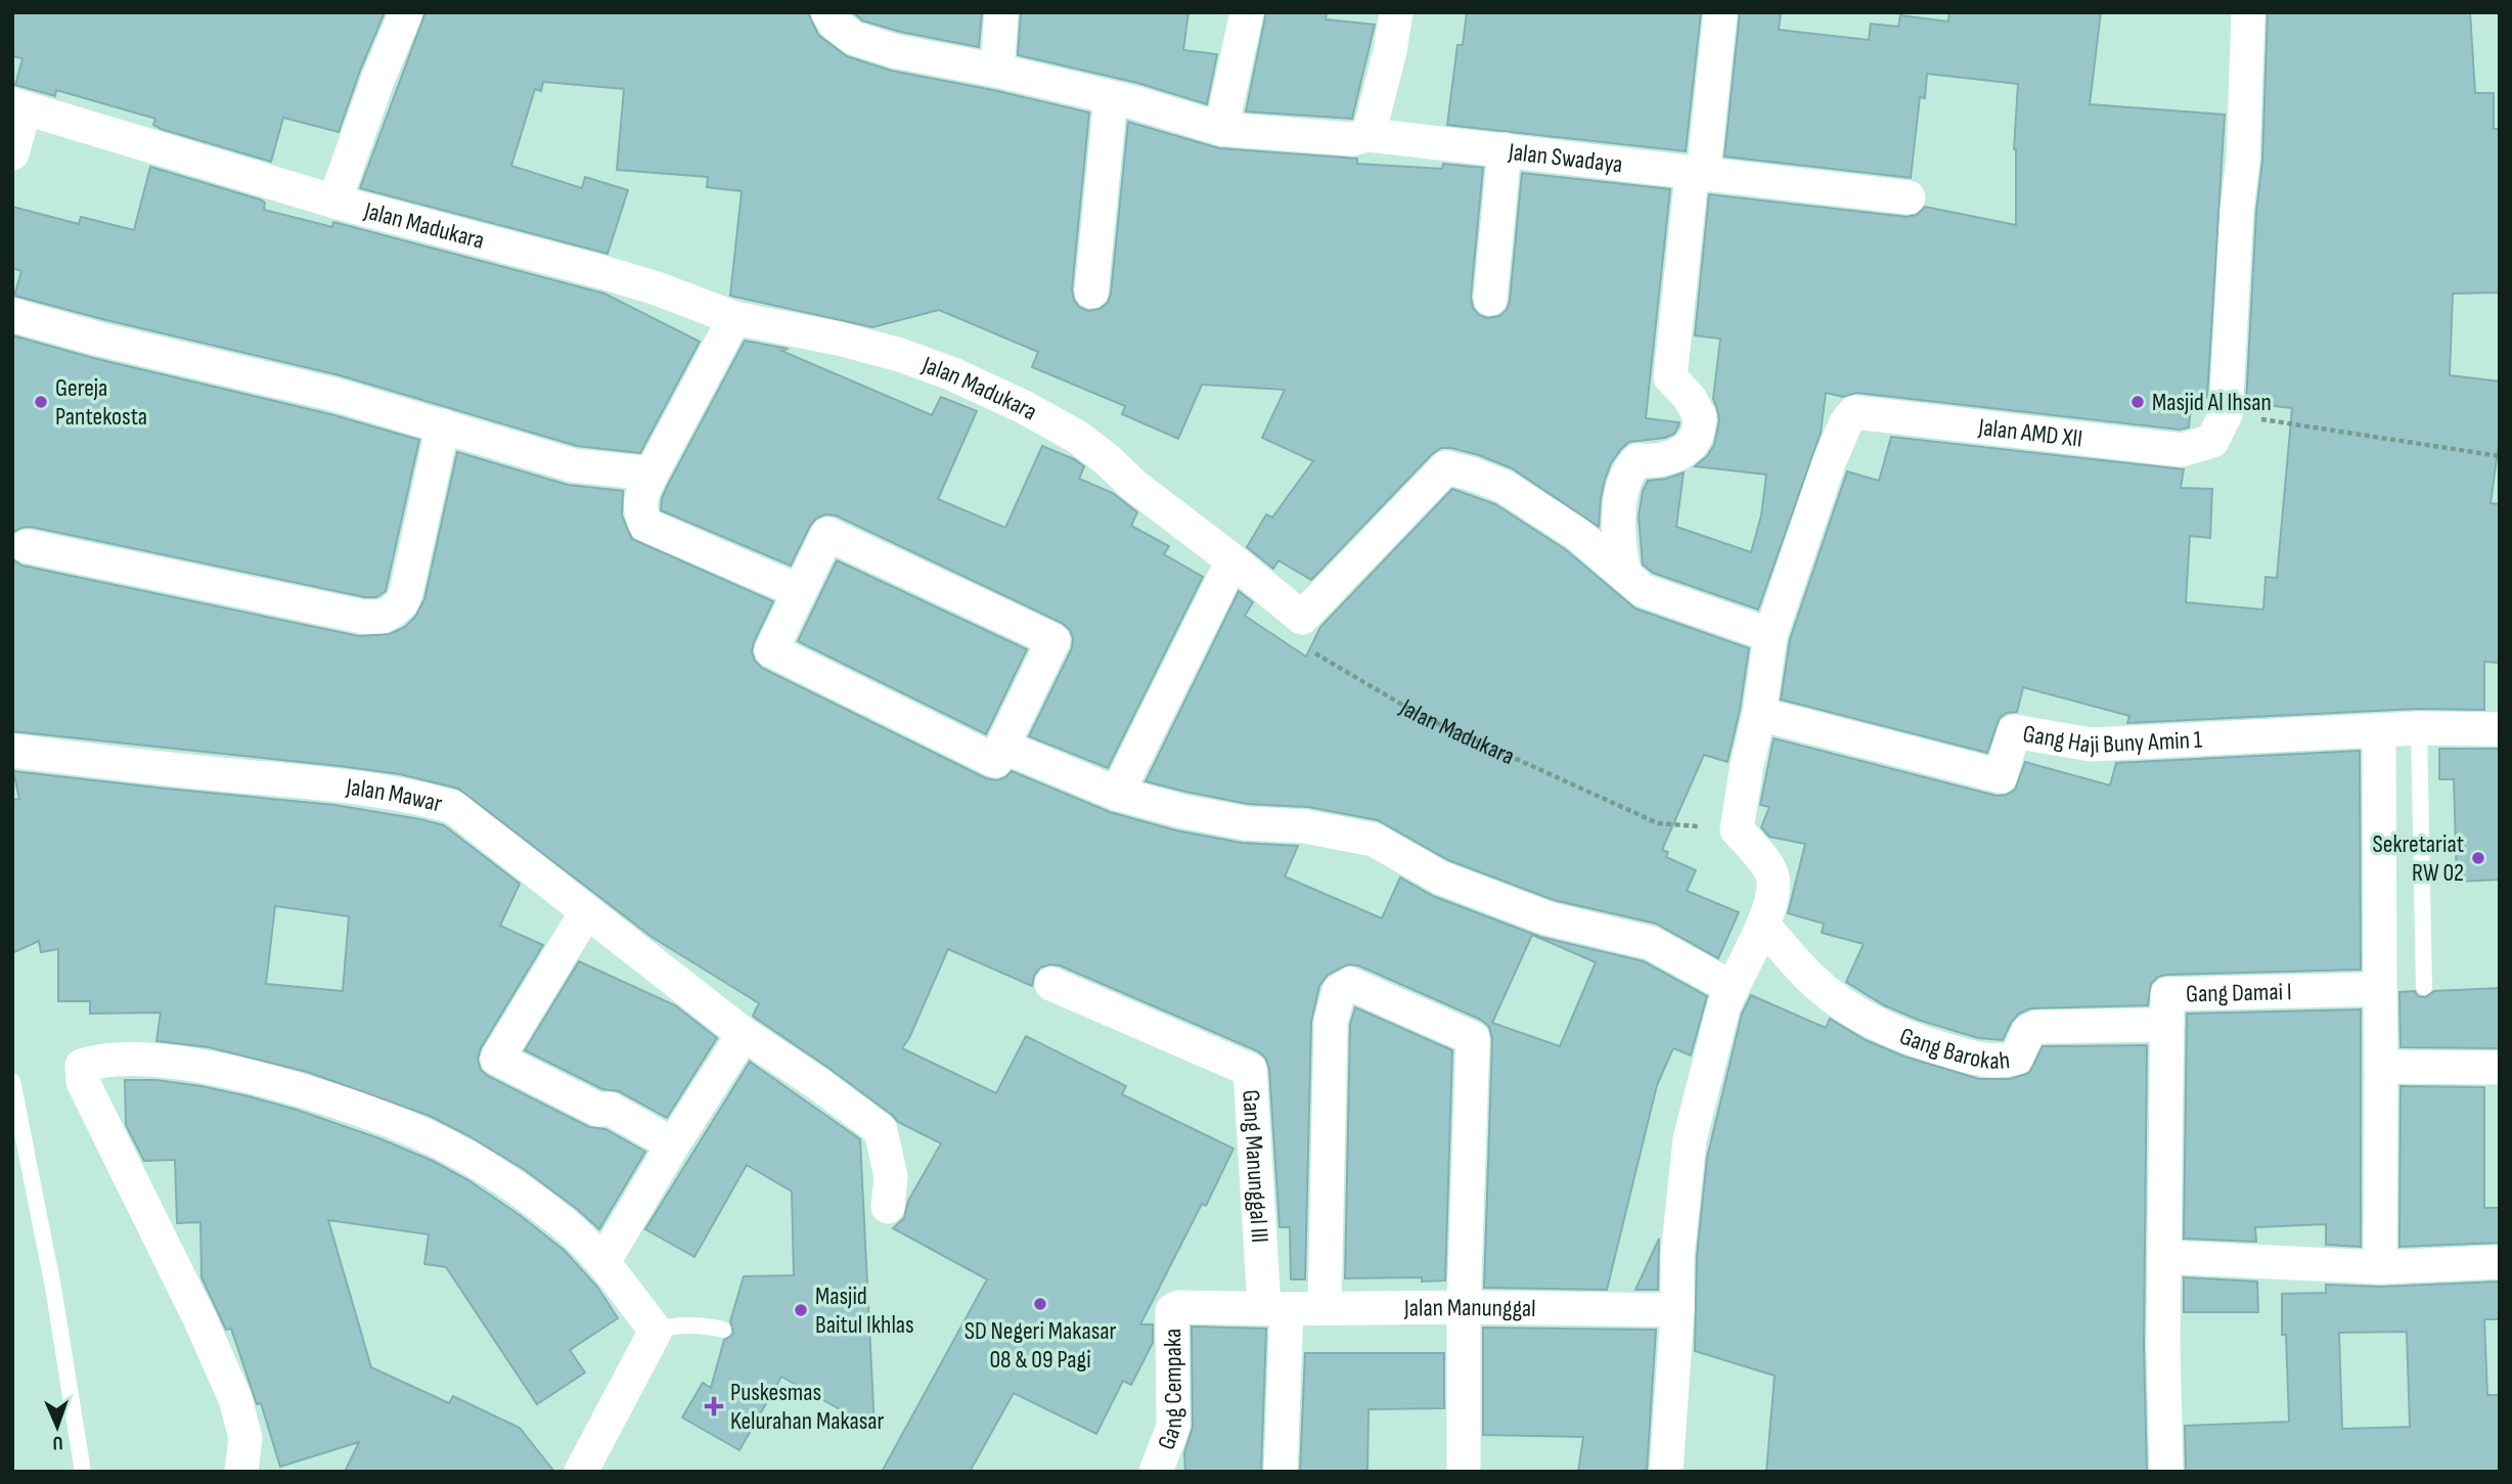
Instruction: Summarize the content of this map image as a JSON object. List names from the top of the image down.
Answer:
{
  "streets": {
    "street": [
      "Jalan Swadaya",
      "Jalan Madukara",
      "Jalan AMD XII",
      "Gang Haji Buny Amin 1",
      "Jalan Mawar",
      "Gang Damai I",
      "Gang Barokah",
      "Gang Manunggal III",
      "Jalan Manunggal",
      "Gang Cempaka"
    ]
  },
  "crossings": [
    ["Jalan Madukara", "Jalan AMD XII"],
    ["Jalan AMD XII", "Gang Haji Buny Amin 1"],
    ["Gang Damai I", "Gang Barokah"],
    ["Gang Manunggal III", "Jalan Manunggal"],
    ["Gang Manunggal III", "Gang Cempaka"],
    ["Jalan Manunggal", "Gang Cempaka"]
  ],
  "places": {
    "other": [
      "Gereja Pantekosta",
      "Masjid Al Ihsan",
      "Sekretariat RW 02",
      "SD Negeri Makasar 08 & 09 Pagi",
      "Masjid Baitul Ikhlas"
    ],
    "health": ["Puskesmas Kelurahan Makasar"]
  },
  "north": "bottom"
}
